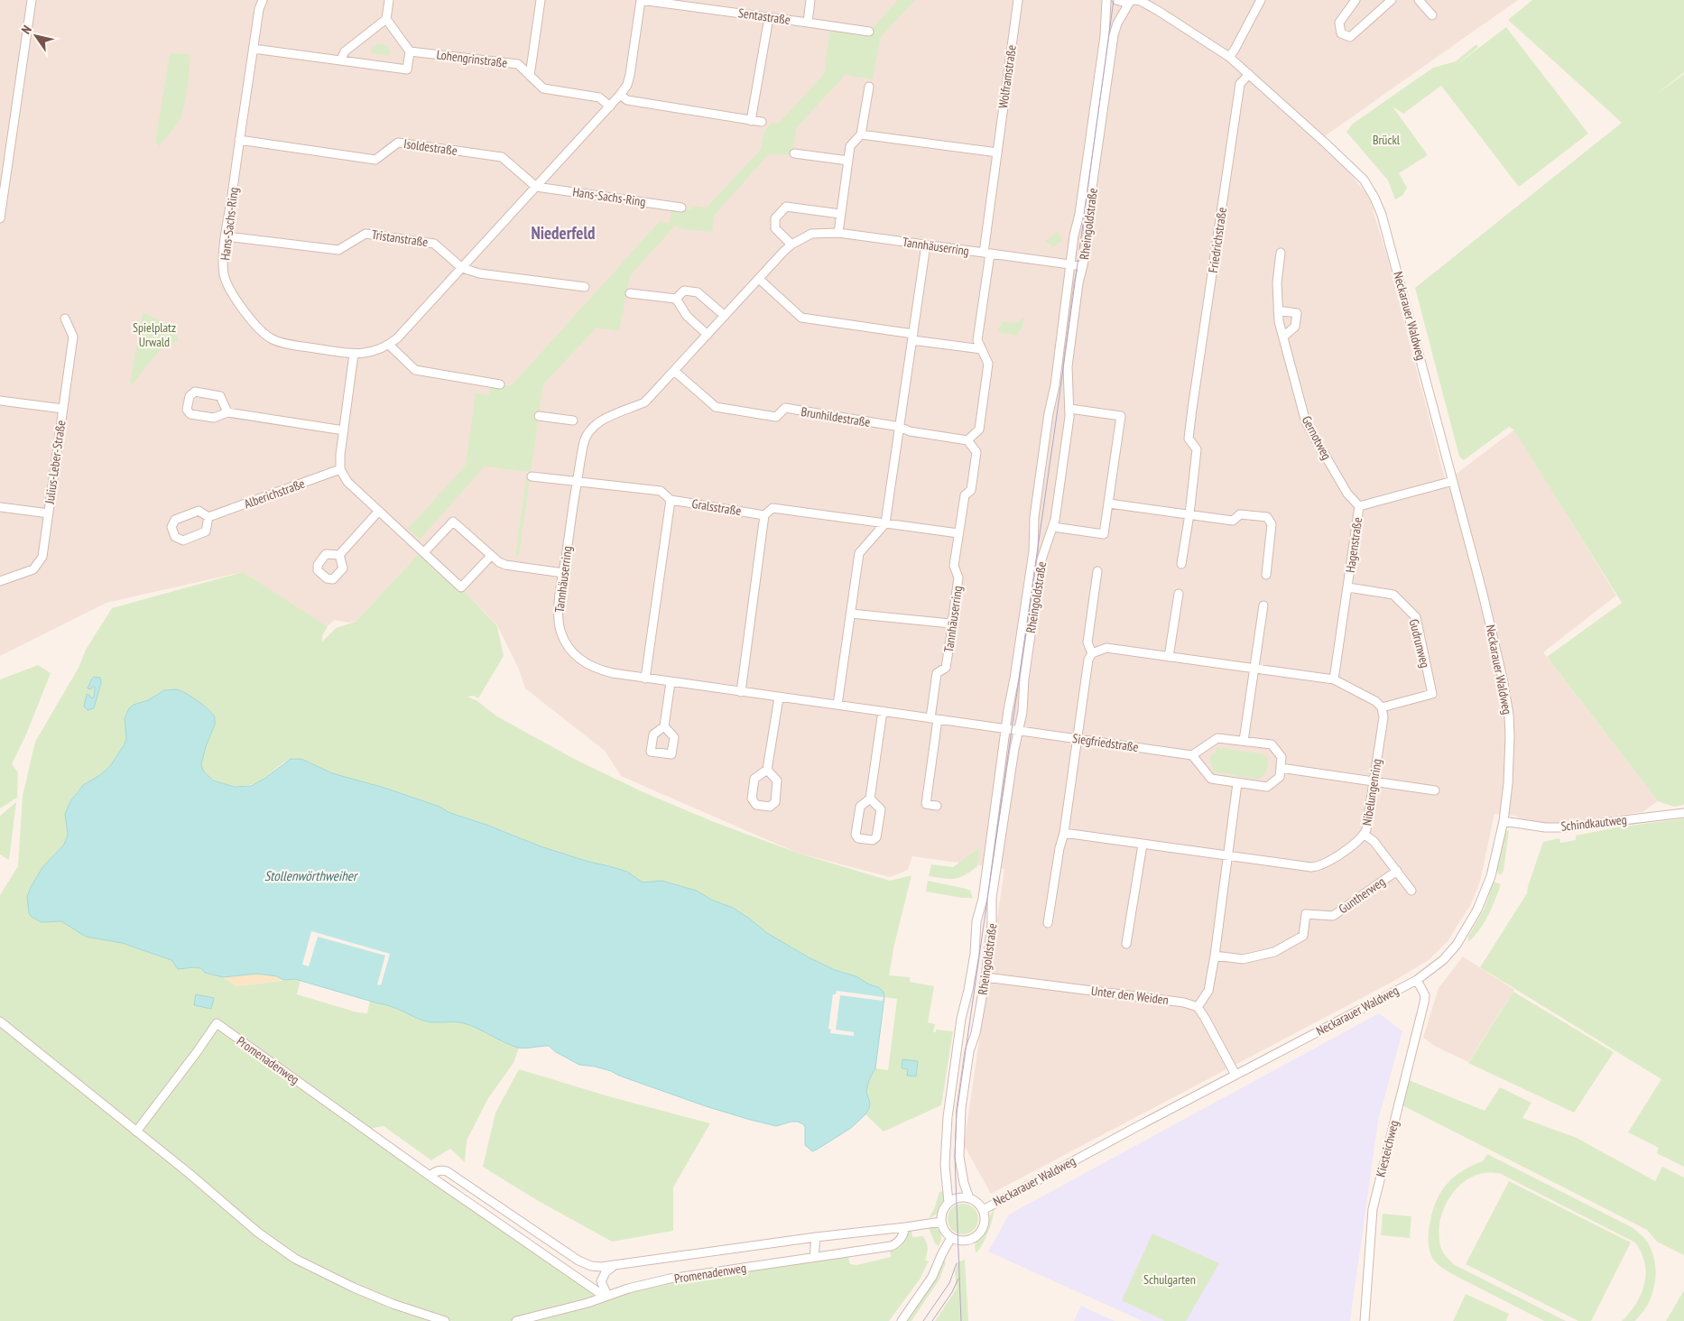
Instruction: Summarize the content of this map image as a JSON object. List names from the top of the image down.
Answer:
{
  "streets": {
    "street": [
      "Sentastraße",
      "Lohengrinstraße",
      "Wolframstraße",
      "Isoldestraße",
      "Hans-Sachs-Ring",
      "Rheingoldstraße",
      "Tristanstraße",
      "Friedrichstraße",
      "Tannhäuserring",
      "Neckarauer Waldweg",
      "Brunhildestraße",
      "Gernotweg",
      "Julius-Leber-Straße",
      "Alberichstraße",
      "Gralsstraße",
      "Hagenstraße",
      "Gudrunweg",
      "Siegfriedstraße",
      "Nibelungenring",
      "Schindkautweg",
      "Guntherweg",
      "Unter den Weiden",
      "Promenadenweg",
      "Kiesteichweg"
    ]
  },
  "crossings": [
    ["Sentastraße", "Hans-Sachs-Ring"],
    ["Lohengrinstraße", "Hans-Sachs-Ring"],
    ["Wolframstraße", "Tannhäuserring"],
    ["Isoldestraße", "Hans-Sachs-Ring"],
    ["Hans-Sachs-Ring", "Tristanstraße"],
    ["Rheingoldstraße", "Tannhäuserring"],
    ["Rheingoldstraße", "Neckarauer Waldweg"],
    ["Rheingoldstraße", "Siegfriedstraße"],
    ["Rheingoldstraße", "Unter den Weiden"],
    ["Friedrichstraße", "Neckarauer Waldweg"],
    ["Tannhäuserring", "Brunhildestraße"],
    ["Tannhäuserring", "Siegfriedstraße"],
    ["Neckarauer Waldweg", "Hagenstraße"],
    ["Neckarauer Waldweg", "Schindkautweg"],
    ["Neckarauer Waldweg", "Kiesteichweg"],
    ["Gernotweg", "Hagenstraße"],
    ["Hagenstraße", "Gudrunweg"],
    ["Gudrunweg", "Nibelungenring"],
    ["Nibelungenring", "Guntherweg"]
  ],
  "districts": ["Niederfeld"],
  "water": ["Stollenwörthweiher"],
  "parks": ["Brückl", "Spielplatz Urwald", "Schulgarten"],
  "north": "top left"
}
